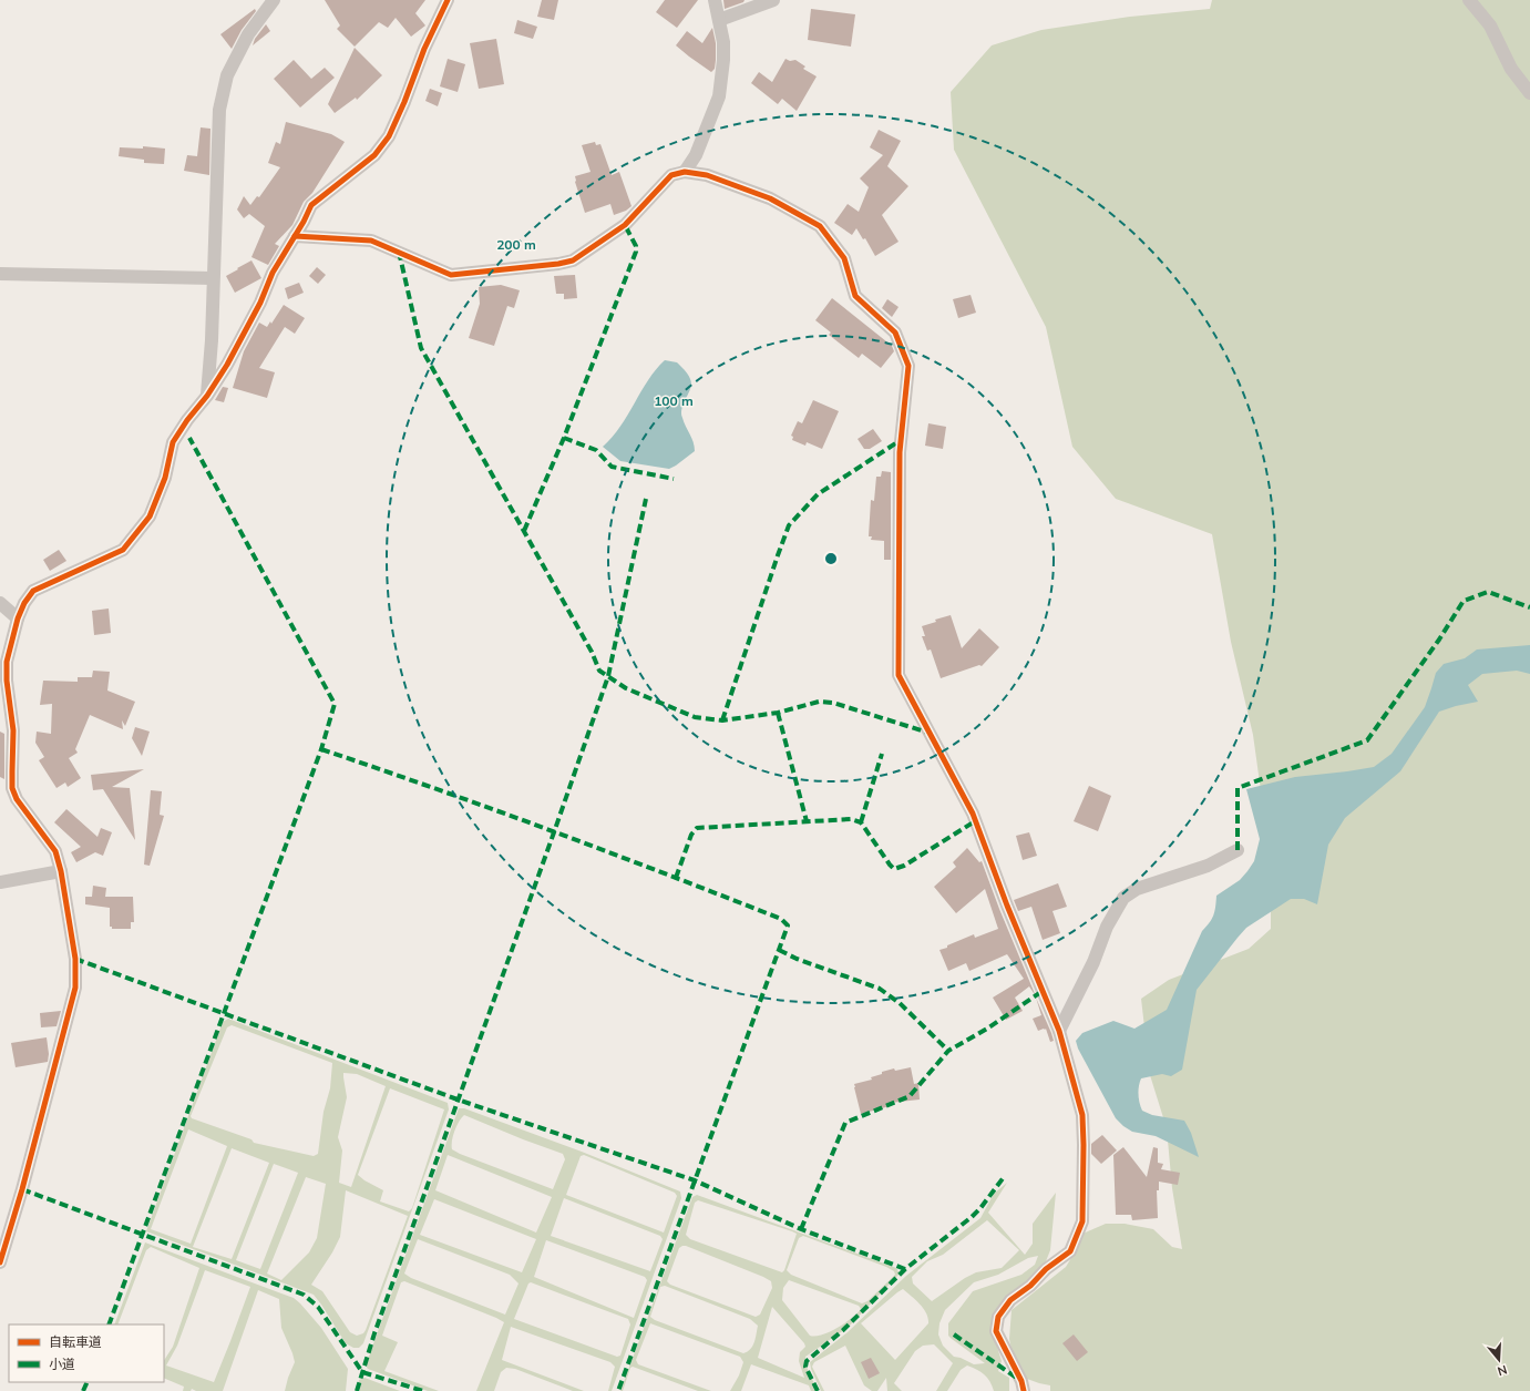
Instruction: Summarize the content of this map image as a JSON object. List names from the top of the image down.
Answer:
{
  "legend": ["自転車道", "小道"],
  "north": "bottom",
  "rings": ["200 m", "100 m"]
}
